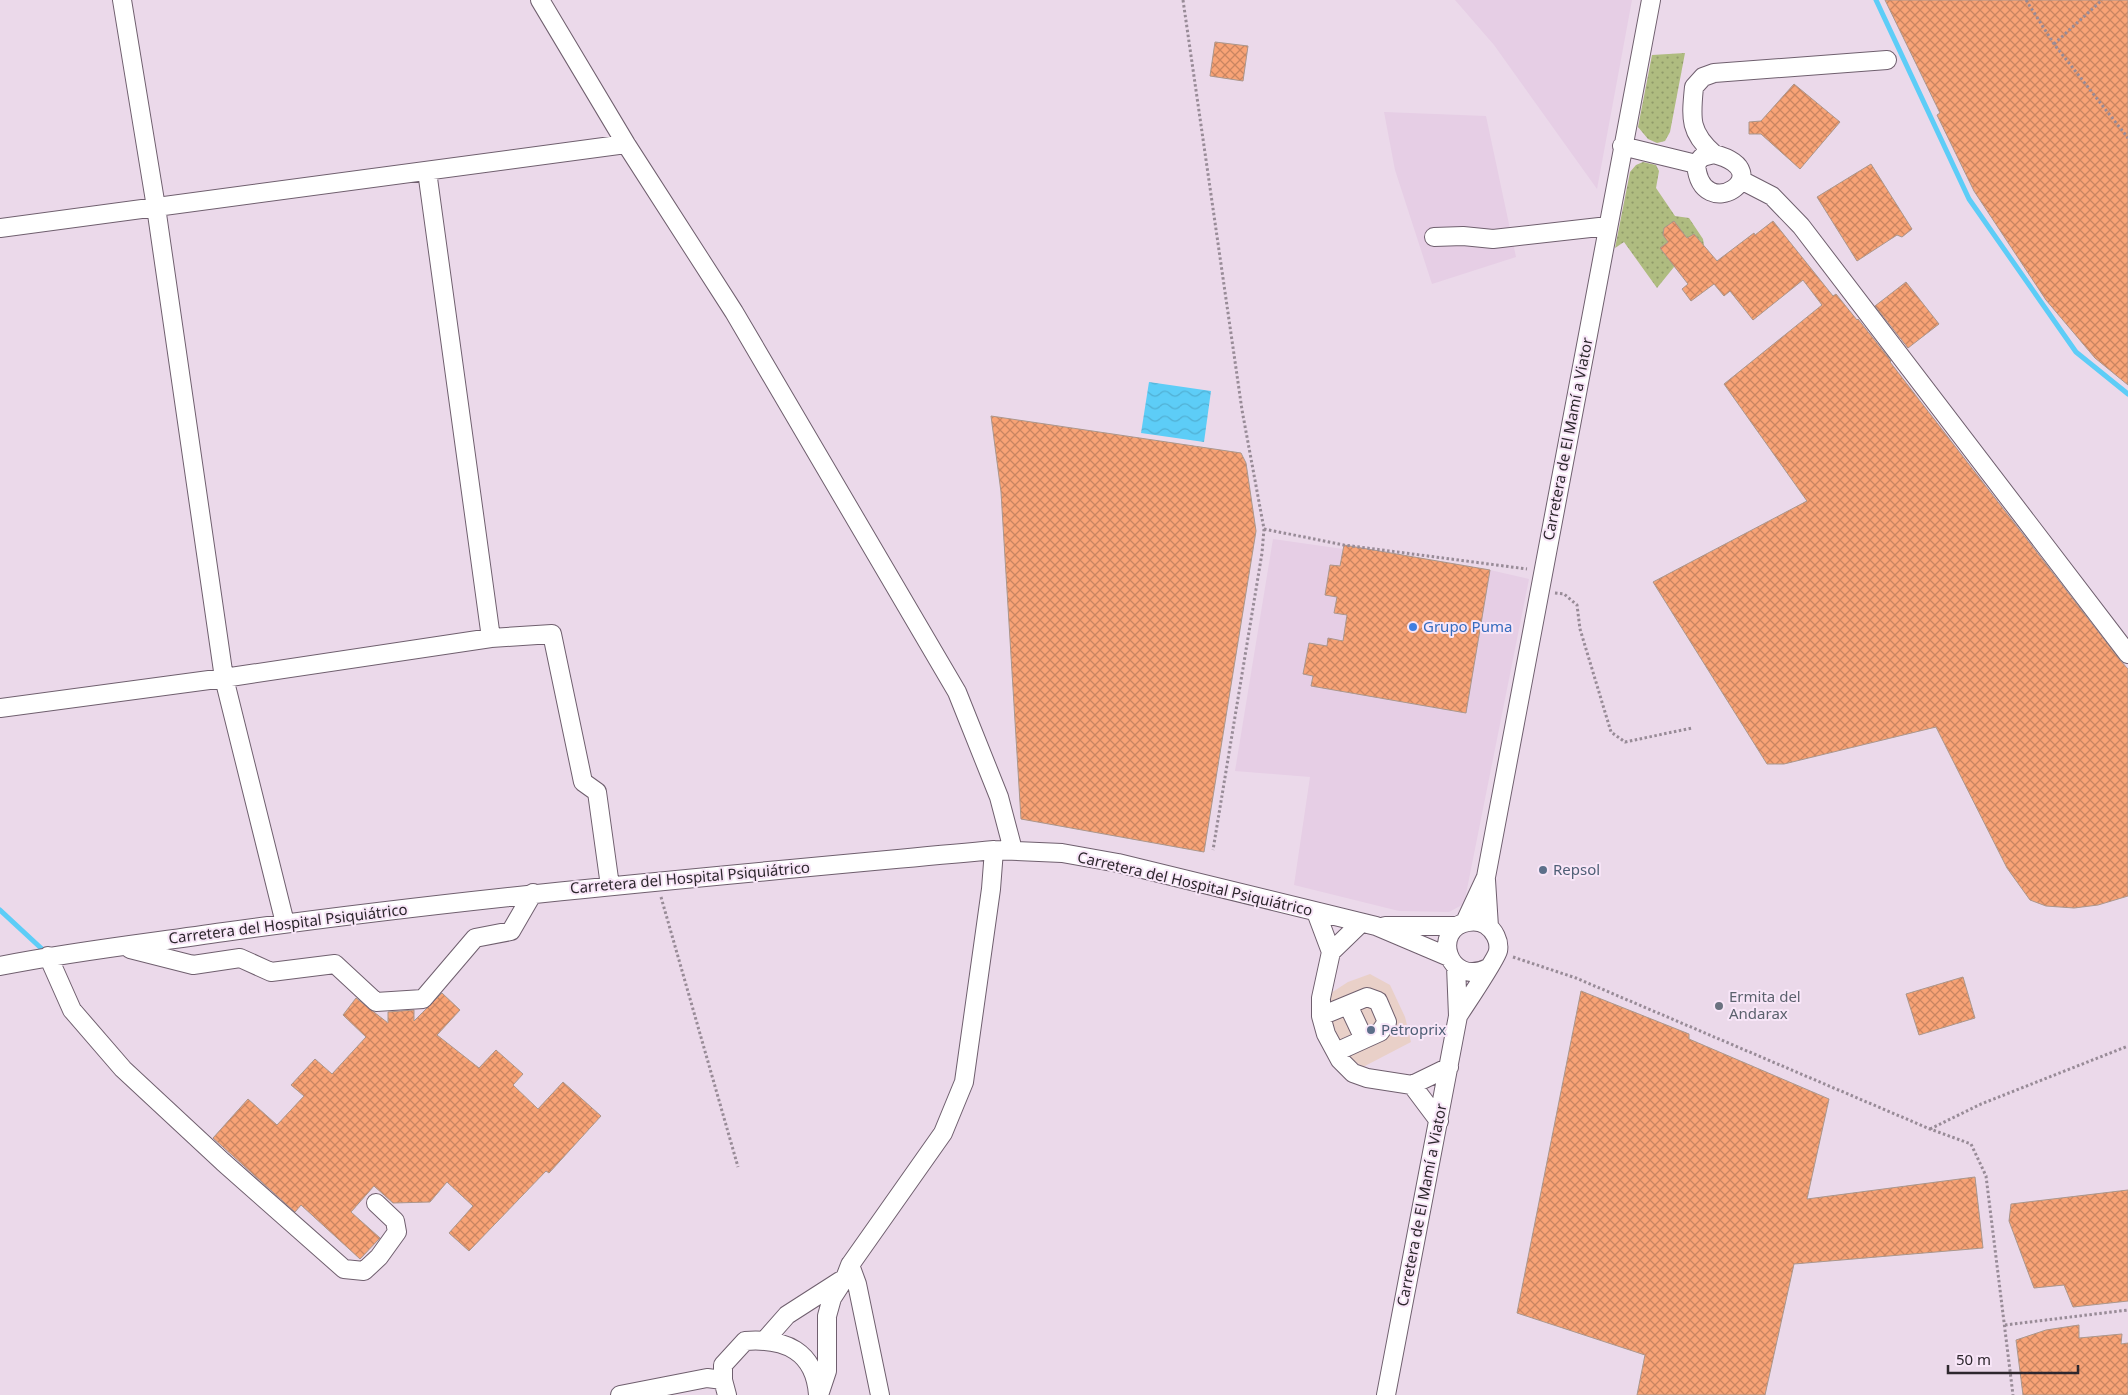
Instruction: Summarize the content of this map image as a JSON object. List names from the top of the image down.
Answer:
{
  "streets": {
    "street": ["Carretera de El Mamí a Viator", "Carretera del Hospital Psiquiátrico"]
  },
  "places": [
    "Grupo Puma",
    "Repsol",
    "Ermita del Andarax",
    "Petroprix"
  ],
  "scale_bar": "50 m"
}
